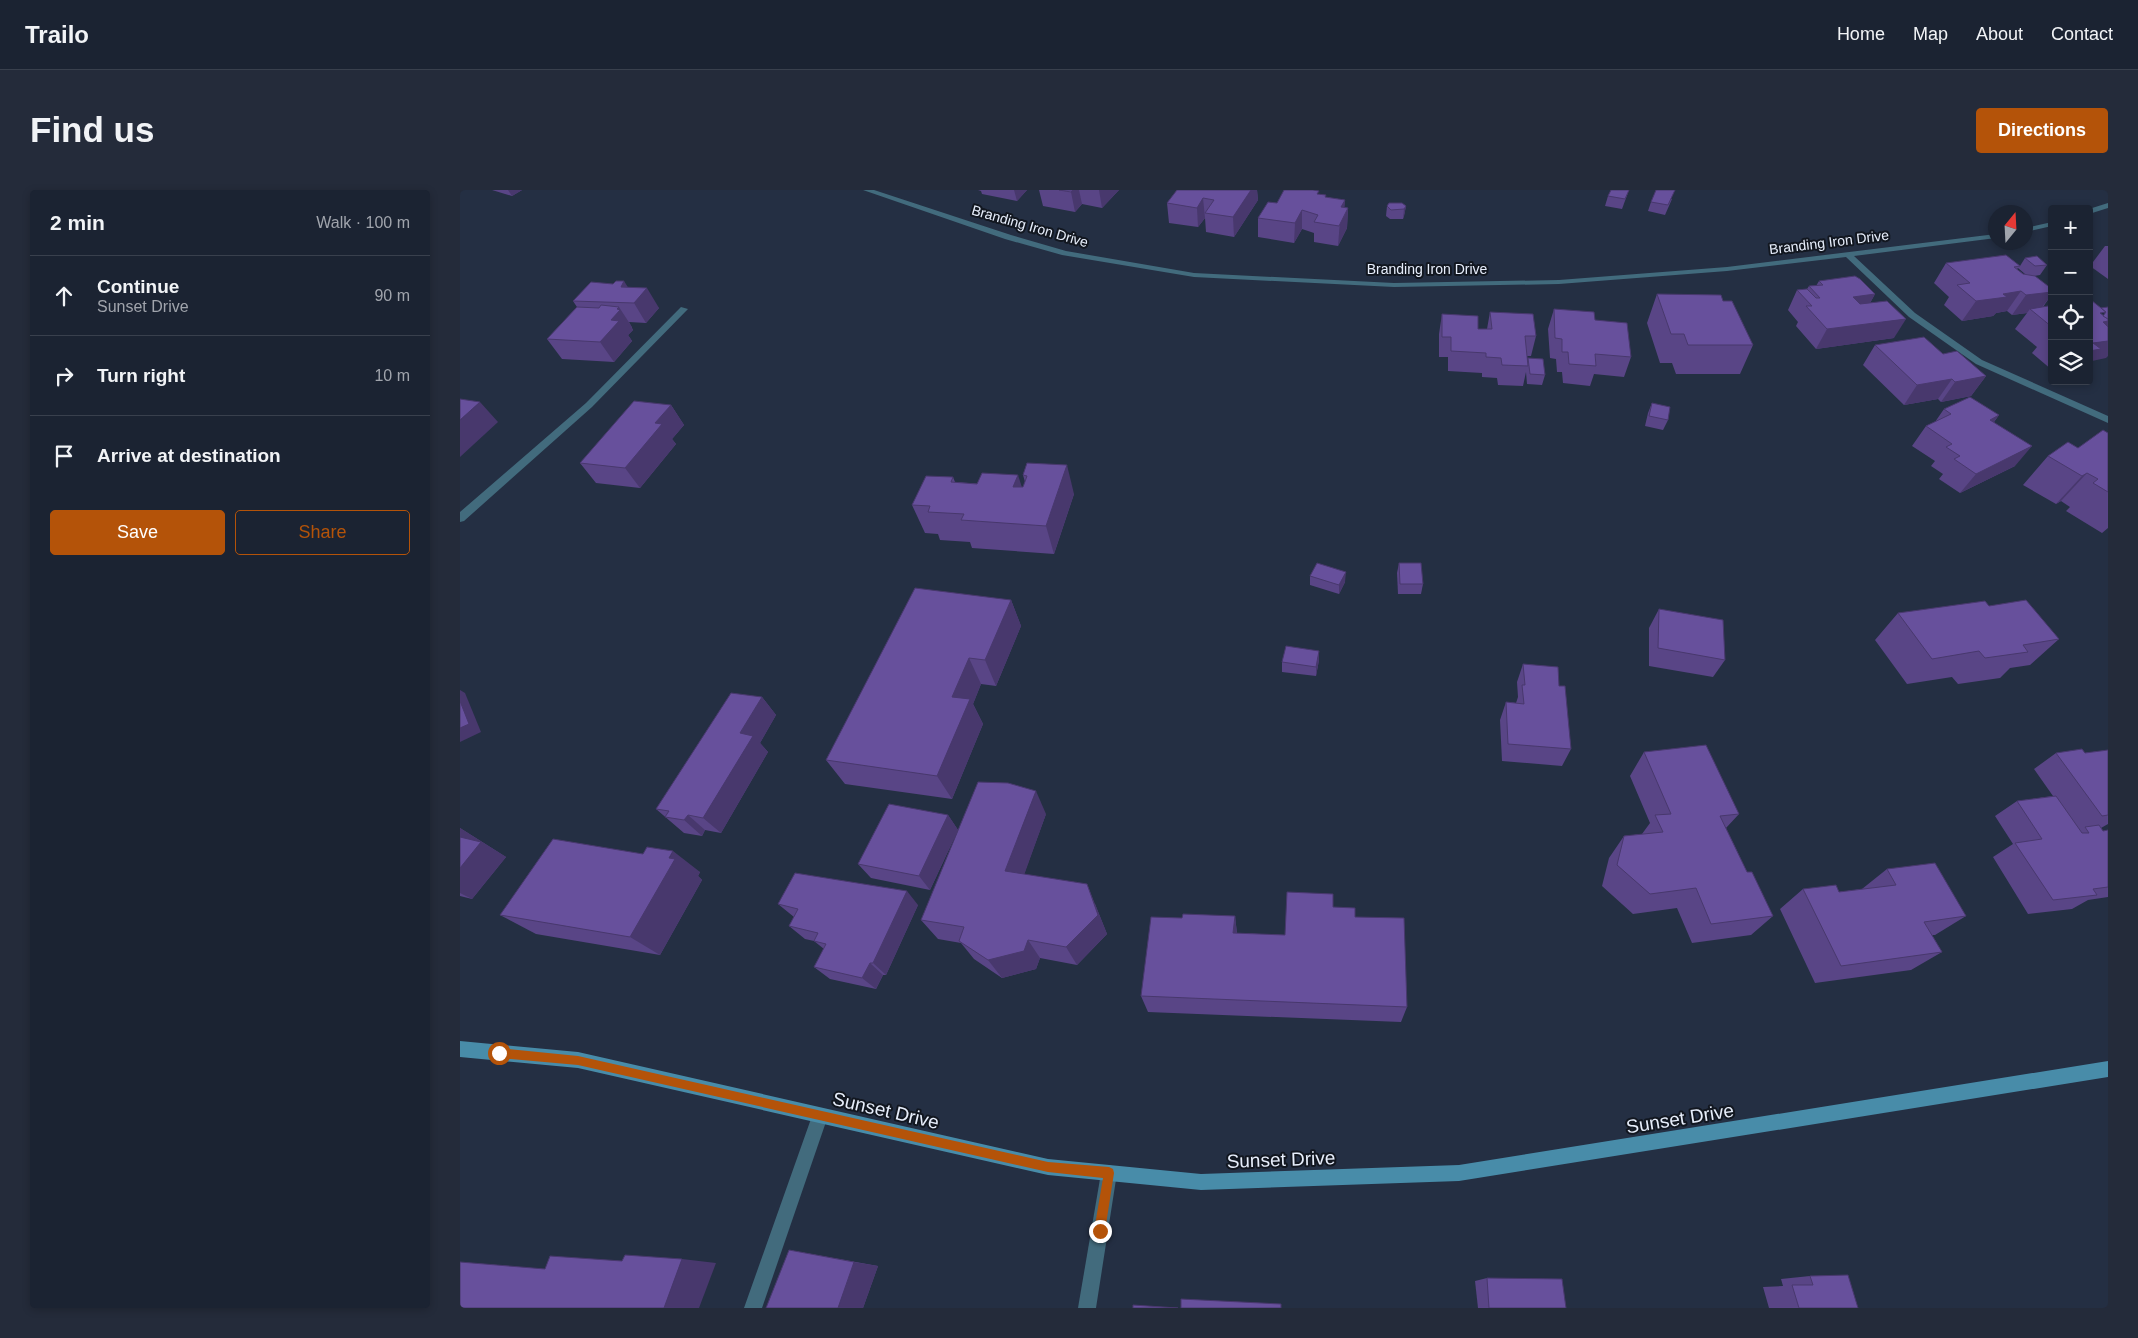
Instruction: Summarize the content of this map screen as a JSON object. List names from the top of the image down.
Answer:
{
  "streets": {
    "main road": ["Sunset Drive"],
    "street": ["Branding Iron Drive"]
  },
  "north": "top",
  "page": {
    "header": "Trailo",
    "nav": [
      "Home",
      "Map",
      "About",
      "Contact"
    ],
    "buttons": [
      "Directions",
      ["Save", "Share"]
    ],
    "title": "Find us",
    "heading": ["2 min", "Walk · 100 m"],
    "map_buttons": ["+", "−"],
    "list": [
      ["Continue", "Sunset Drive", "90 m"],
      ["Turn right", "10 m"],
      "Arrive at destination"
    ]
  }
}
